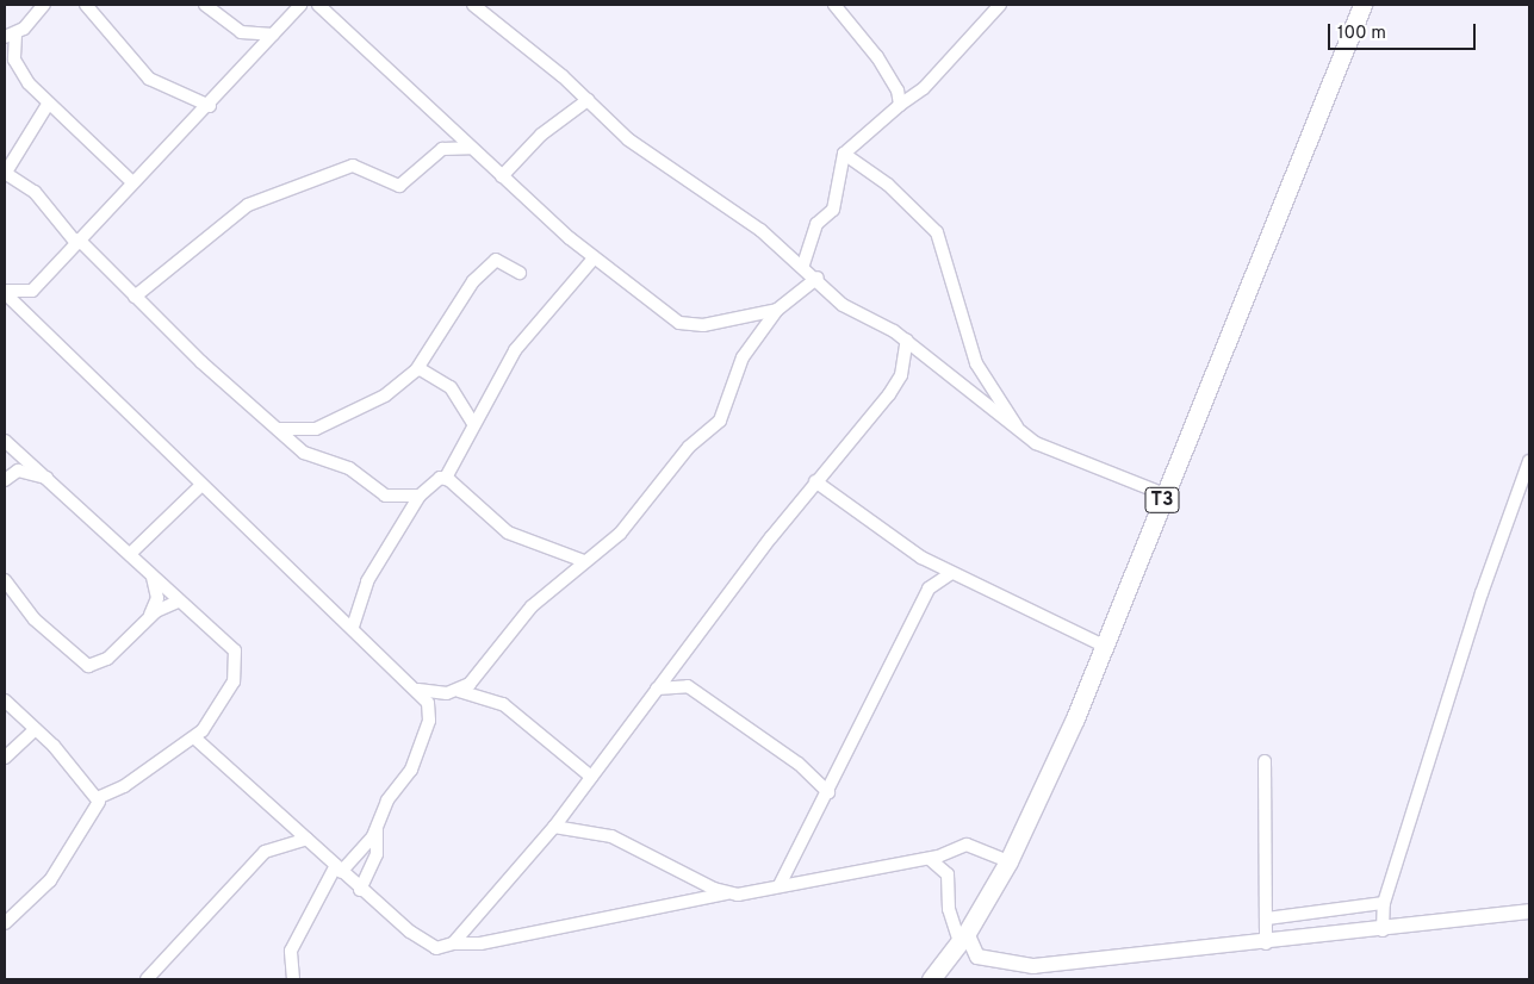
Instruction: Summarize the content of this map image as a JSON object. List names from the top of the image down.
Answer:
{
  "streets": {
    "highway": ["T3"]
  },
  "scale_bar": "100 m"
}
